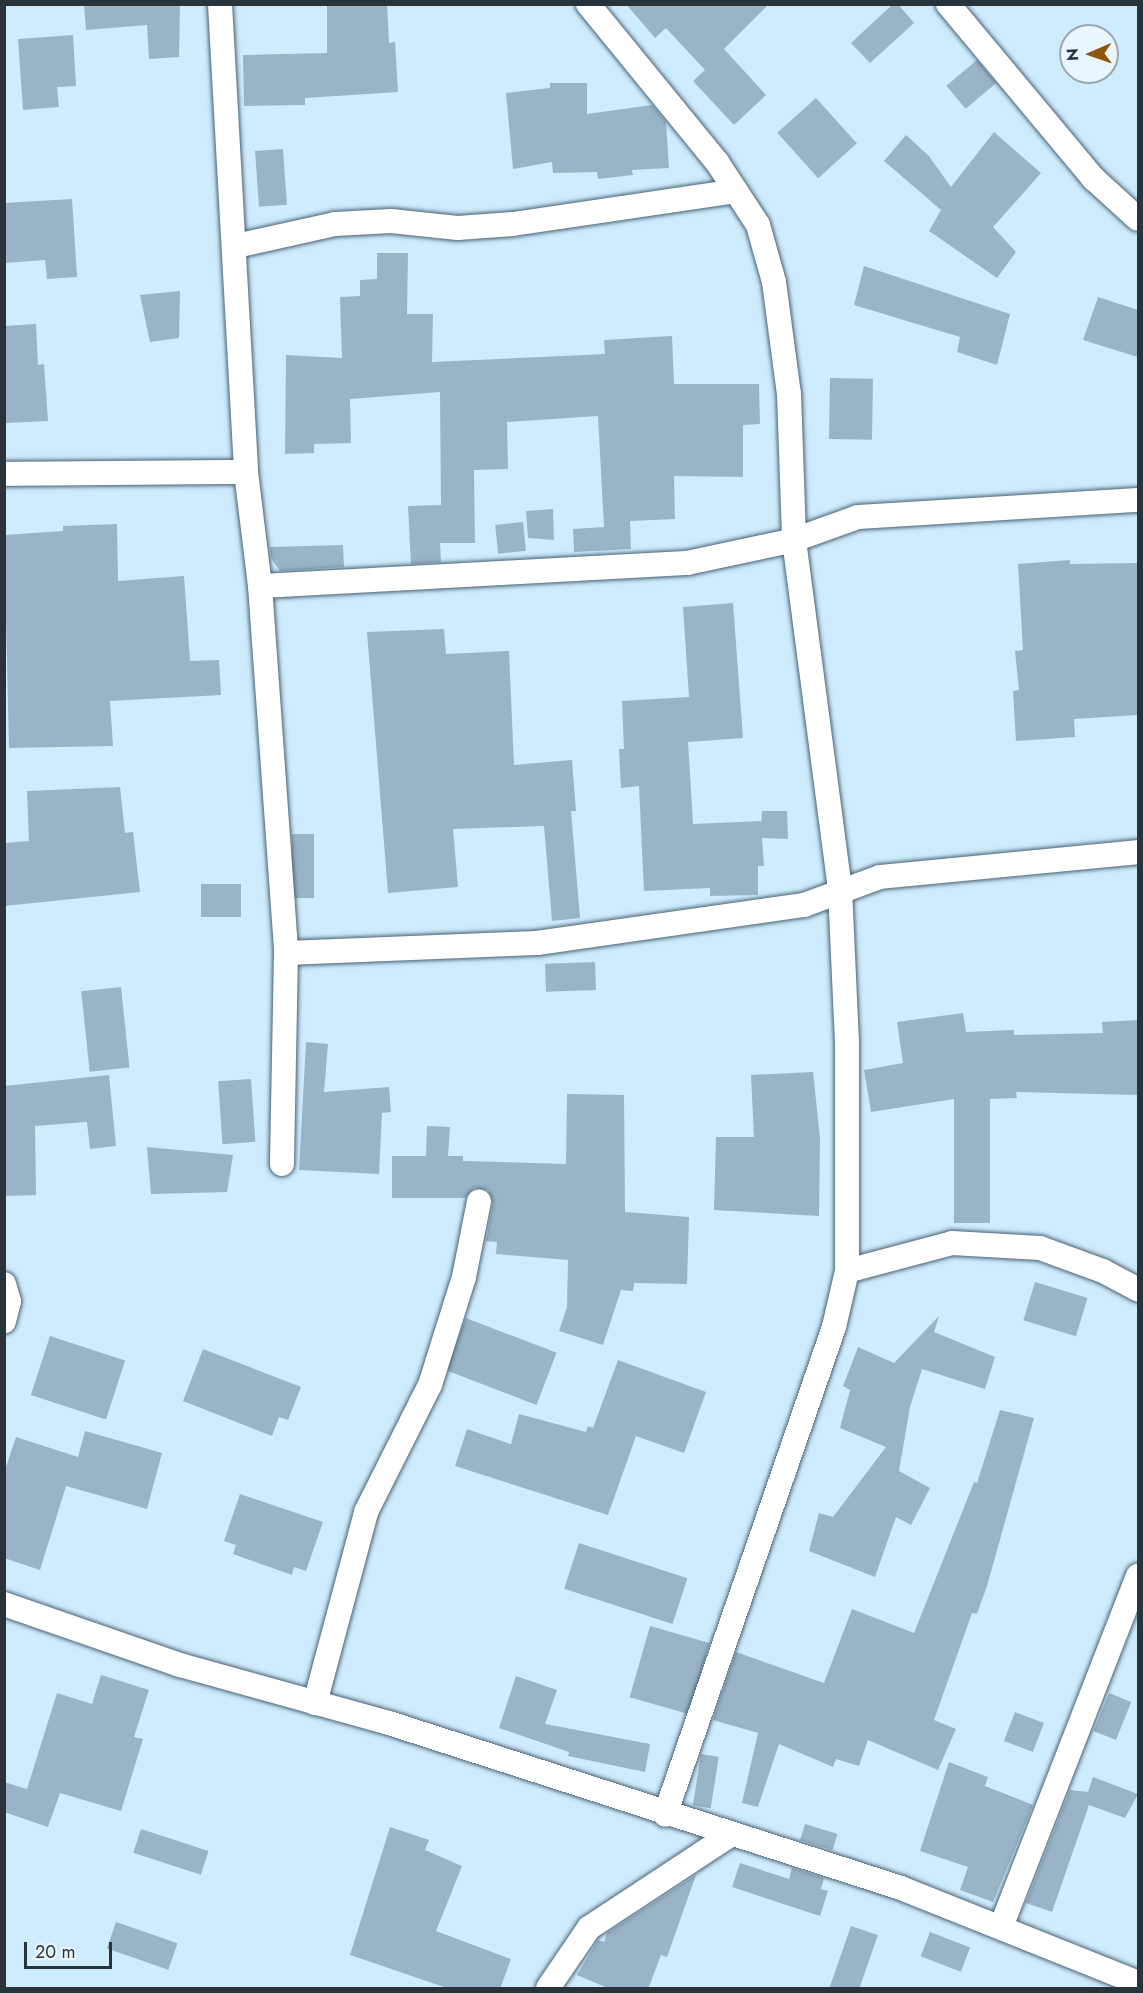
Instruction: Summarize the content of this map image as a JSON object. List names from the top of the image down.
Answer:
{
  "scale_bar": "20 m",
  "north": "left"
}
